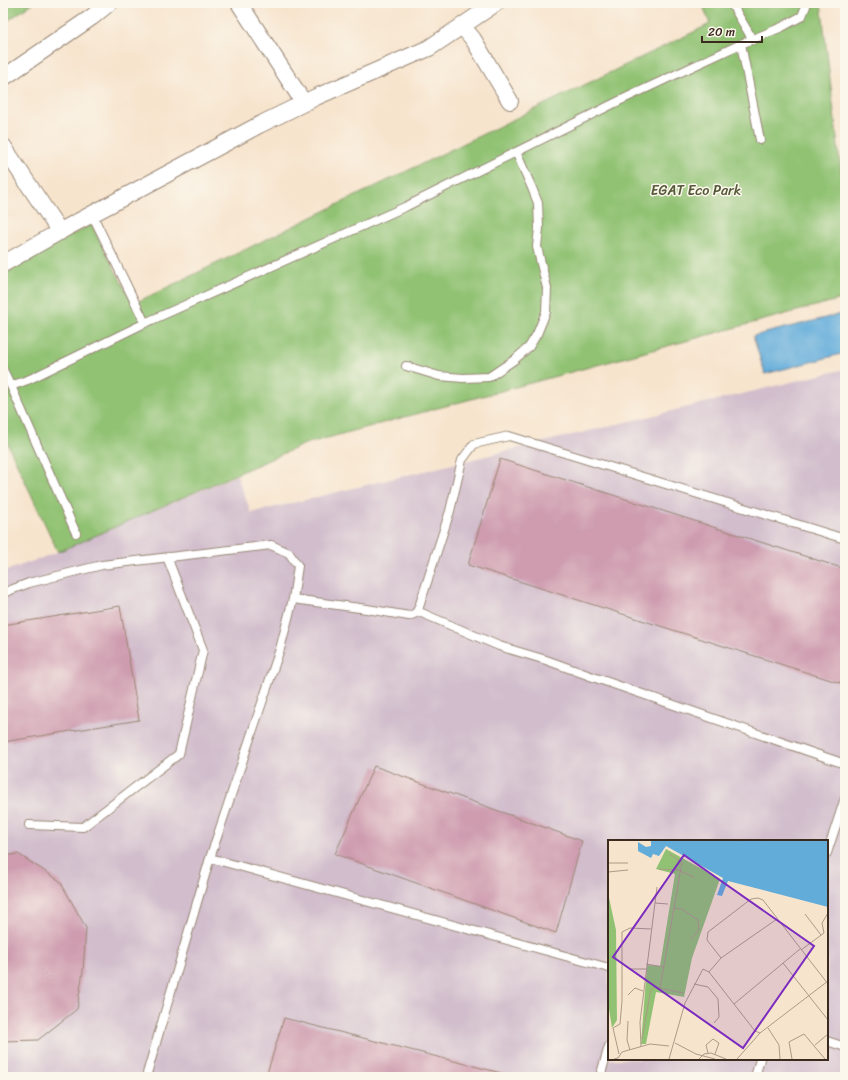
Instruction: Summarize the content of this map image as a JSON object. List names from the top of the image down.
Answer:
{
  "parks": ["EGAT Eco Park"],
  "scale_bar": "20 m"
}
